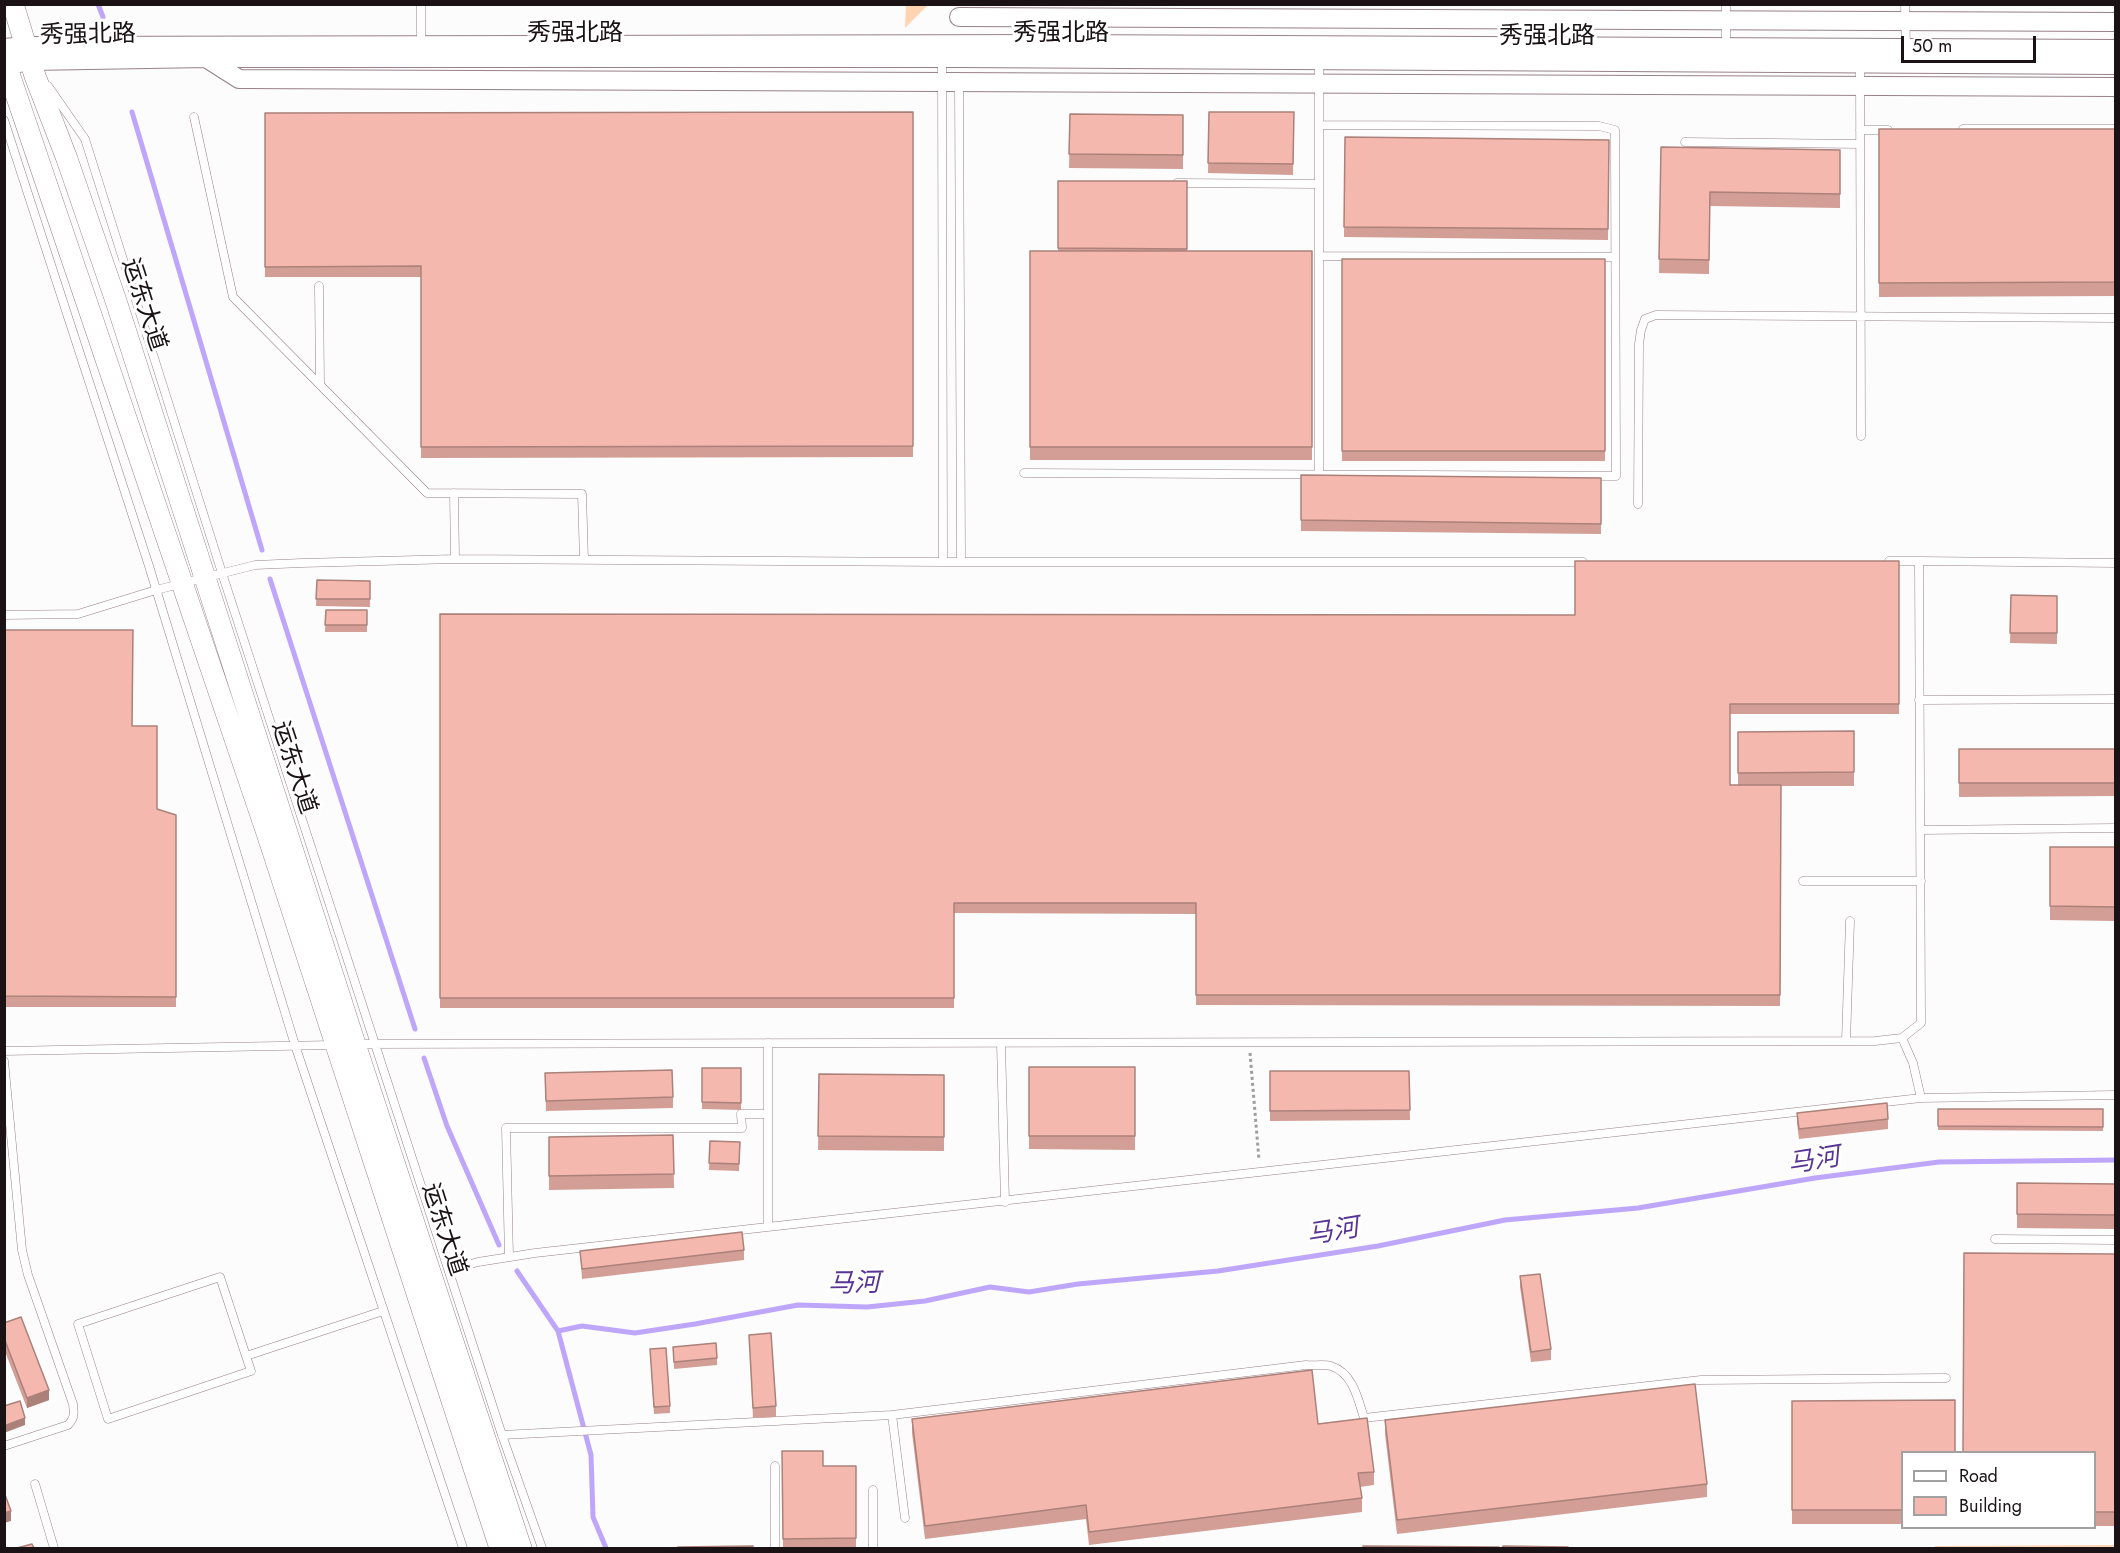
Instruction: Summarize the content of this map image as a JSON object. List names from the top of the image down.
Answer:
{
  "streets": {
    "main road": ["运东大道"],
    "street": ["秀强北路"]
  },
  "crossings": [
    ["秀强北路", "运东大道"]
  ],
  "water": ["马河"],
  "legend": ["Road", "Building"],
  "scale_bar": "50 m"
}
